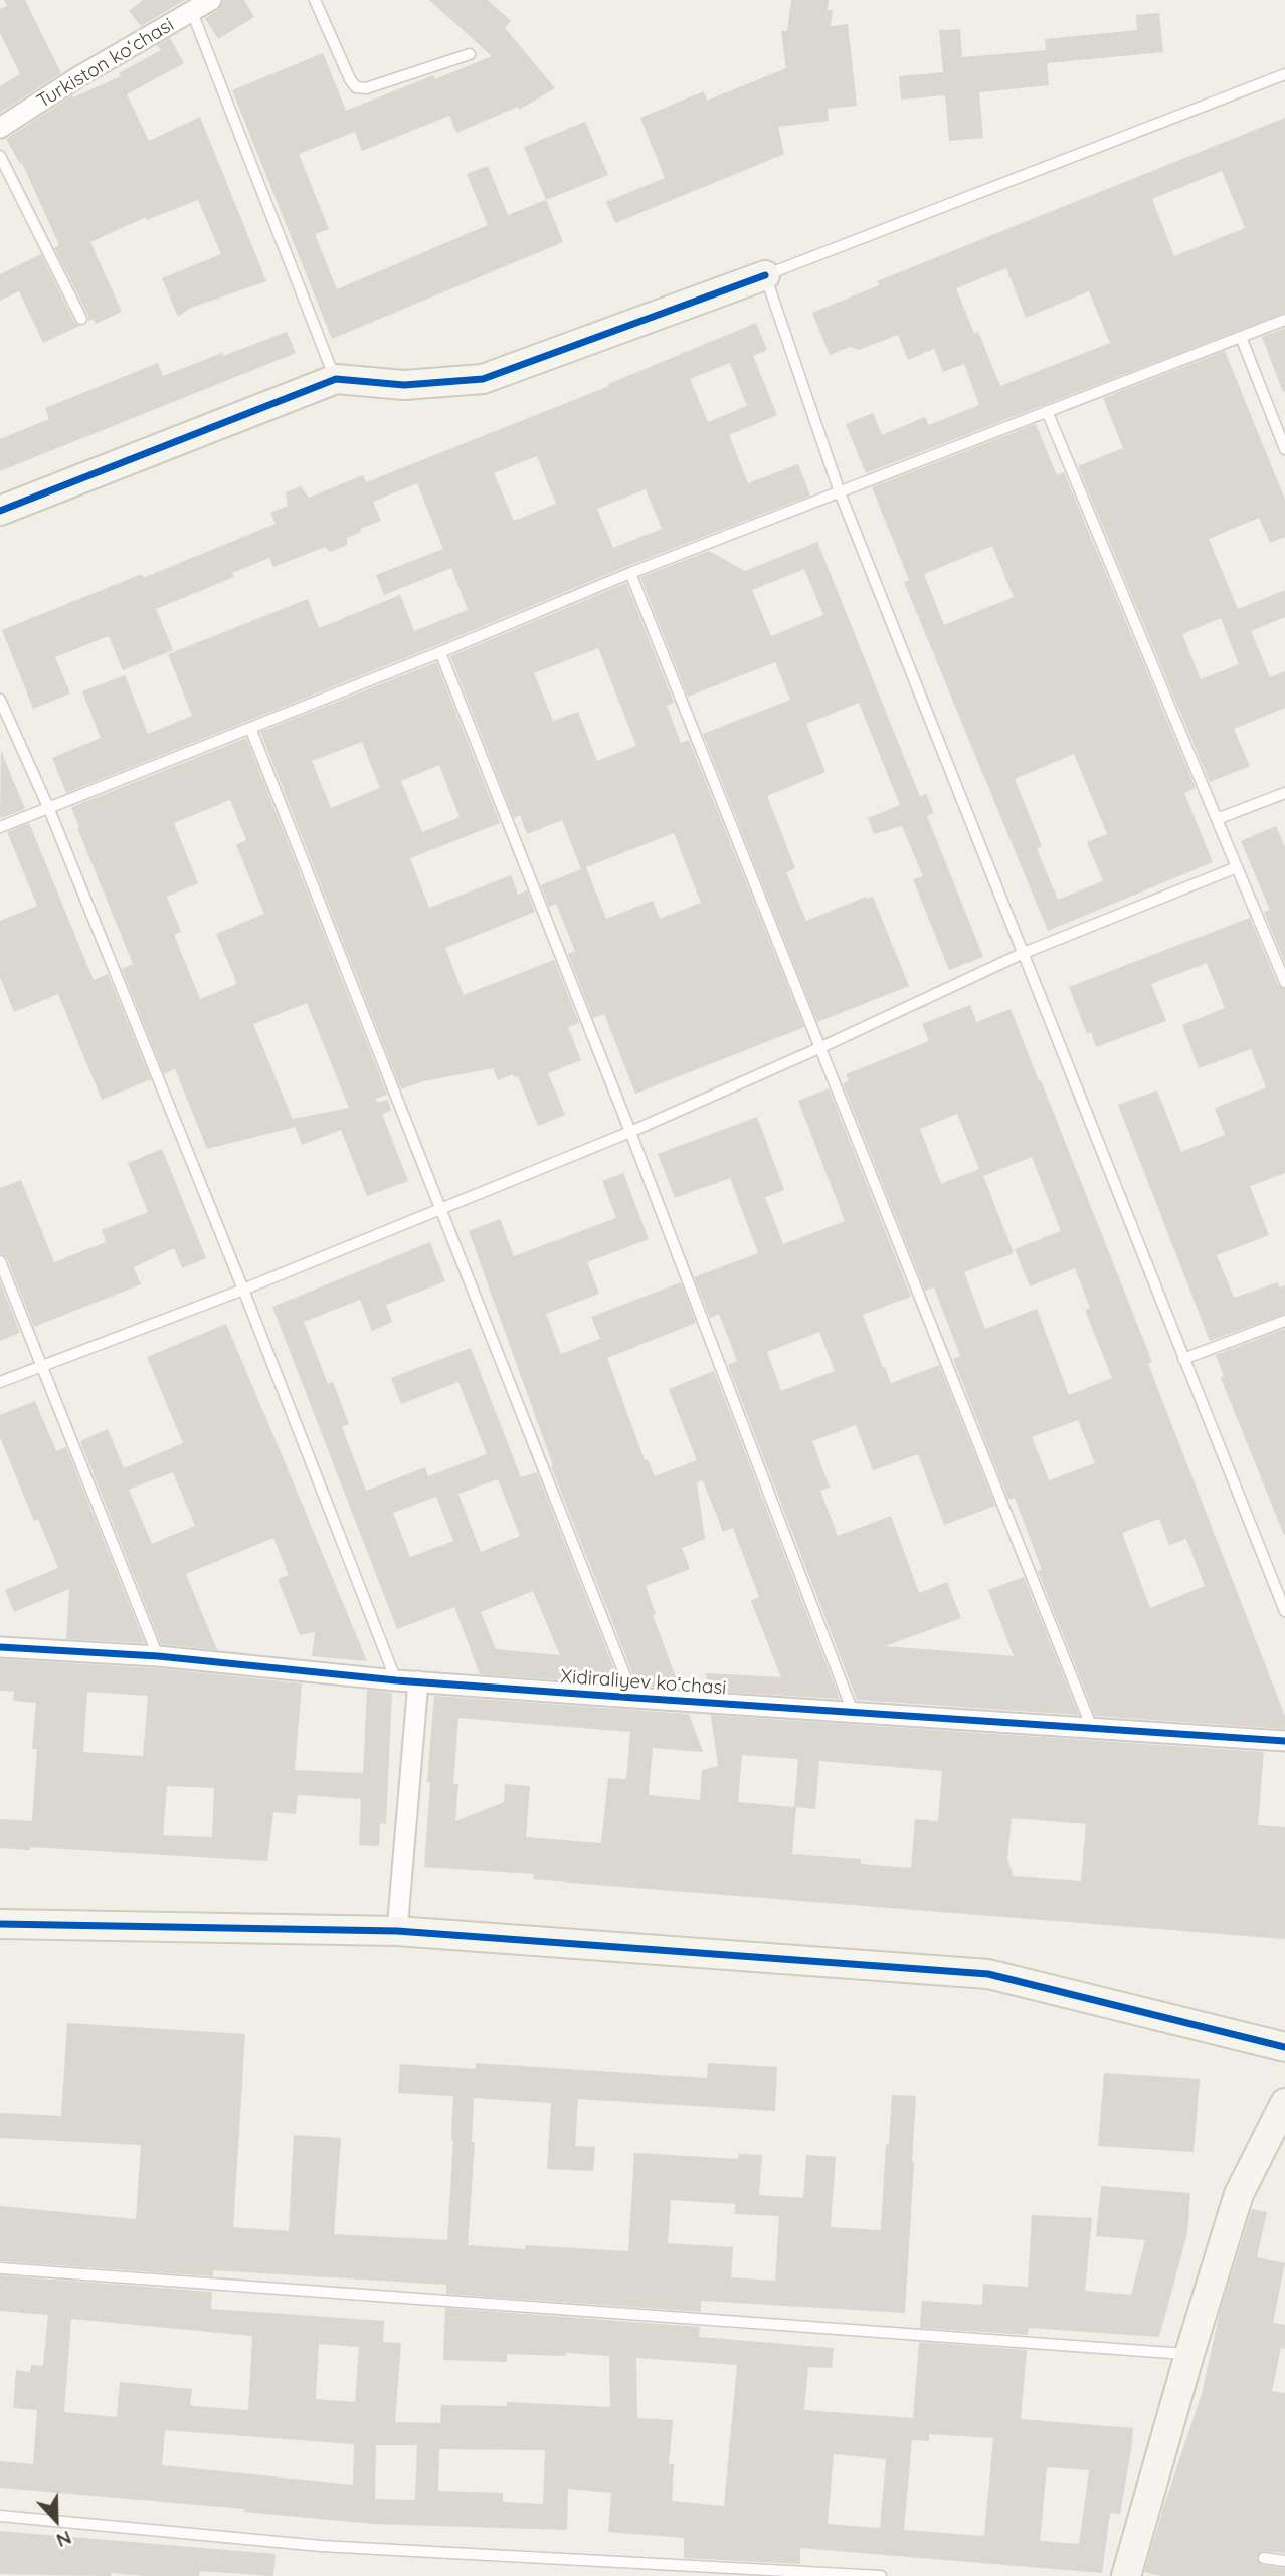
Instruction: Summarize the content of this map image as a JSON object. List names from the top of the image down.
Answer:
{
  "streets": {
    "street": ["Turkiston koʻchasi", "Xidiraliyev koʻchasi"]
  },
  "north": "bottom"
}
